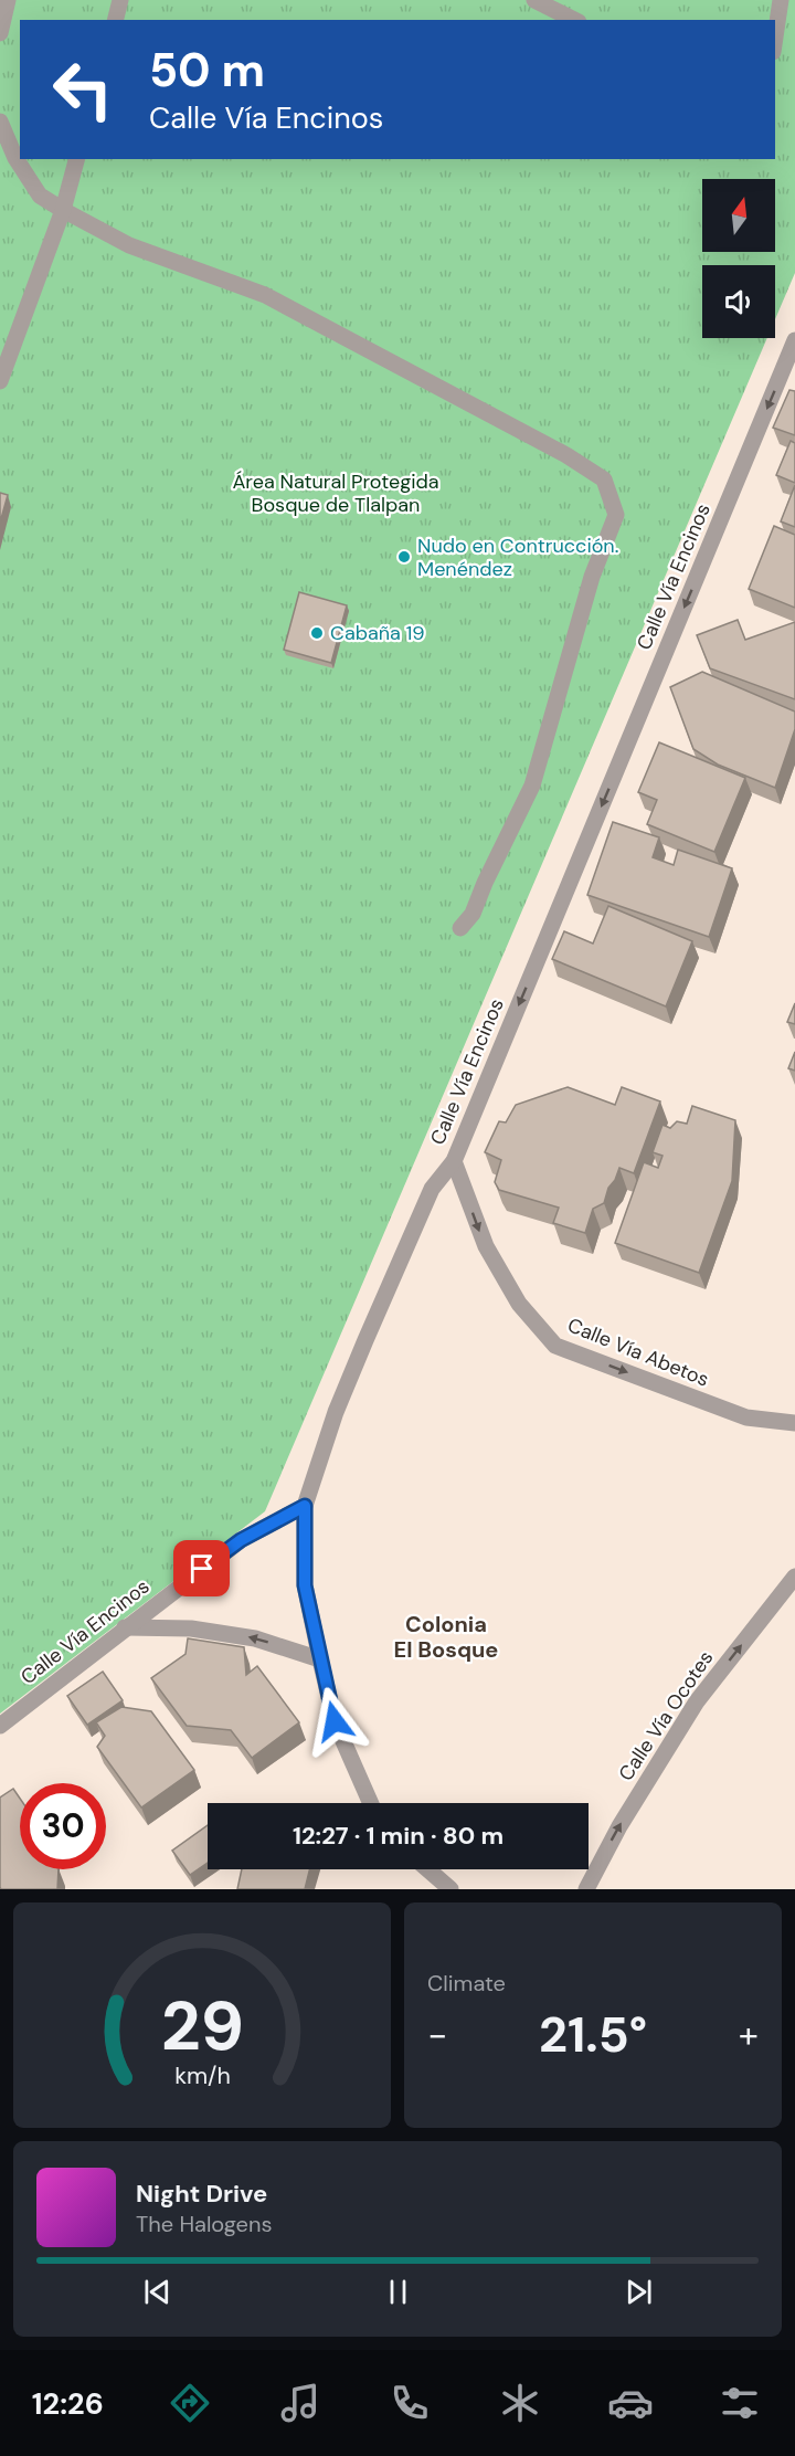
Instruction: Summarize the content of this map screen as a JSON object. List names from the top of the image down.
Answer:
{
  "streets": {
    "street": ["Calle Vía Encinos", "Calle Vía Abetos", "Calle Vía Ocotes"]
  },
  "crossings": [
    ["Calle Vía Encinos", "Calle Vía Abetos"]
  ],
  "one_way": ["Calle Vía Encinos", "Calle Vía Abetos", "Calle Vía Ocotes"],
  "districts": ["Colonia El Bosque"],
  "parks": ["Área Natural Protegida Bosque de Tlalpan"],
  "places": ["Nudo en Contrucción. Menéndez", "Cabaña 19"],
  "north": "top",
  "page": {
    "turn": ["50 m", "Calle Vía Encinos"],
    "limit": "30",
    "trip": "12:27 · 1 min · 80 m",
    "tile": "Climate",
    "heat": ["−", "21.5°", "+"],
    "song": ["Night Drive", "The Halogens"],
    "tabs": "12:26",
    "gauge": ["29", "km/h"]
  }
}
